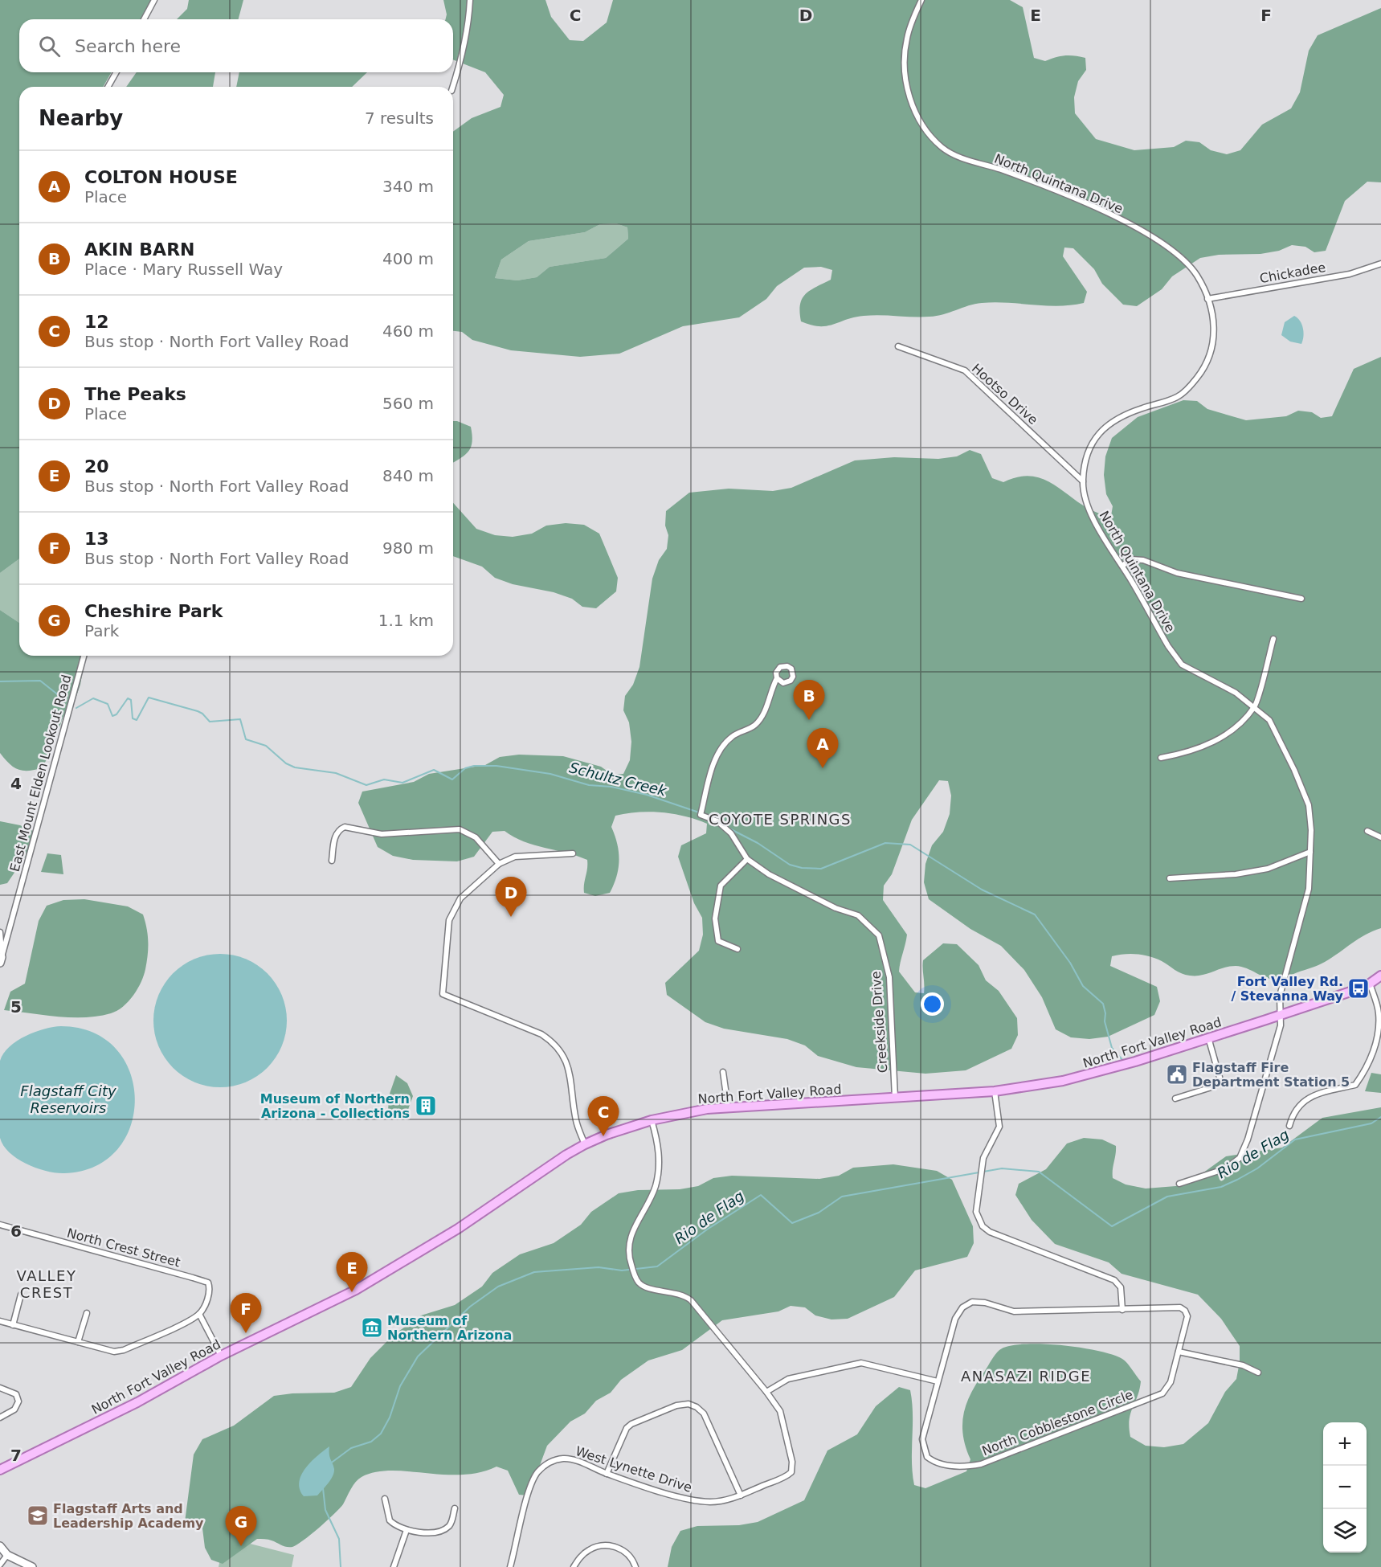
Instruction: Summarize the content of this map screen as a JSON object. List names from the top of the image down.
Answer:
{
  "streets": {
    "main road": ["North Fort Valley Road"],
    "street": [
      "North Quintana Drive",
      "Chickadee",
      "Hootso Drive",
      "East Mount Elden Lookout Road",
      "Creekside Drive",
      "North Crest Street",
      "North Cobblestone Circle",
      "West Lynette Drive"
    ]
  },
  "crossings": [
    ["North Quintana Drive", "Chickadee"],
    ["North Quintana Drive", "Hootso Drive"],
    ["North Quintana Drive", "North Fort Valley Road"],
    ["Creekside Drive", "North Fort Valley Road"]
  ],
  "districts": ["COYOTE SPRINGS", "VALLEY CREST", "ANASAZI RIDGE"],
  "water": ["Schultz Creek", "Flagstaff City Reservoirs", "Rio de Flag"],
  "places": {
    "bus stop": ["Fort Valley Rd. / Stevanna Way"],
    "public building": ["Flagstaff Fire Department Station 5"],
    "building": ["Museum of Northern Arizona - Collections"],
    "museum": ["Museum of Northern Arizona"],
    "school or university": ["Flagstaff Arts and Leadership Academy"]
  },
  "page": {
    "search": "Search here",
    "heading": ["Nearby", "7 results"],
    "list": [
      {
        "mark": "A",
        "name": "COLTON HOUSE",
        "note": "Place",
        "value": "340 m"
      },
      {
        "mark": "B",
        "name": "AKIN BARN",
        "note": "Place · Mary Russell Way",
        "value": "400 m"
      },
      {
        "mark": "C",
        "name": "12",
        "note": "Bus stop · North Fort Valley Road",
        "value": "460 m"
      },
      {
        "mark": "D",
        "name": "The Peaks",
        "note": "Place",
        "value": "560 m"
      },
      {
        "mark": "E",
        "name": "20",
        "note": "Bus stop · North Fort Valley Road",
        "value": "840 m"
      },
      {
        "mark": "F",
        "name": "13",
        "note": "Bus stop · North Fort Valley Road",
        "value": "980 m"
      },
      {
        "mark": "G",
        "name": "Cheshire Park",
        "note": "Park",
        "value": "1.1 km"
      }
    ],
    "pins": [
      "B",
      "A",
      "D",
      "C",
      "E",
      "F",
      "G"
    ],
    "map_buttons": ["+", "−"]
  },
  "grid": {
    "columns": [
      "C",
      "D",
      "E",
      "F"
    ],
    "rows": [
      "4",
      "5",
      "6",
      "7"
    ]
  }
}
